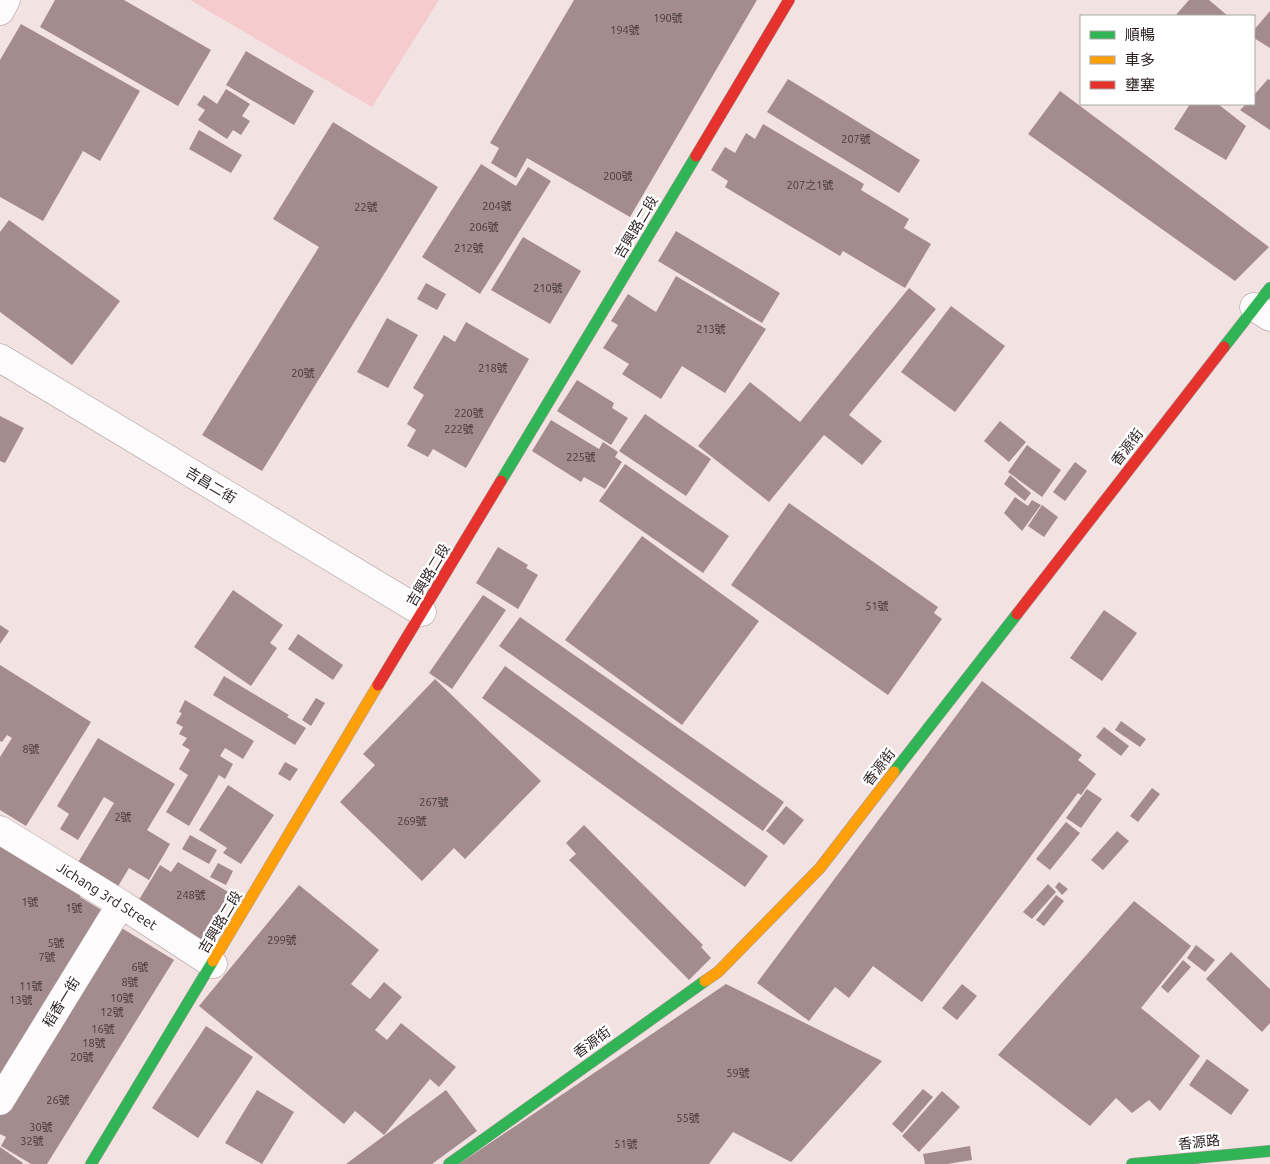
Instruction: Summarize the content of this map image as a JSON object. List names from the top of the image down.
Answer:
{
  "streets": {
    "street": [
      "吉興路二段",
      "香源街",
      "吉昌二街",
      "Jichang 3rd Street",
      "稻香一街",
      "香源路"
    ]
  },
  "crossings": [
    ["吉興路二段", "吉昌二街"],
    ["吉興路二段", "Jichang 3rd Street"],
    ["Jichang 3rd Street", "稻香一街"]
  ],
  "house_numbers": [
    "190號",
    "194號",
    "207號",
    "200號",
    "207之1號",
    "204號",
    "22號",
    "206號",
    "212號",
    "210號",
    "213號",
    "218號",
    "20號",
    "220號",
    "222號",
    "225號",
    "51號",
    "8號",
    "267號",
    "2號",
    "269號",
    "248號",
    "1號",
    "1號",
    "299號",
    "5號",
    "7號",
    "6號",
    "8號",
    "11號",
    "10號",
    "13號",
    "12號",
    "16號",
    "18號",
    "20號",
    "59號",
    "26號",
    "55號",
    "30號",
    "32號",
    "51號"
  ],
  "legend": ["順暢", "車多", "壅塞"]
}
